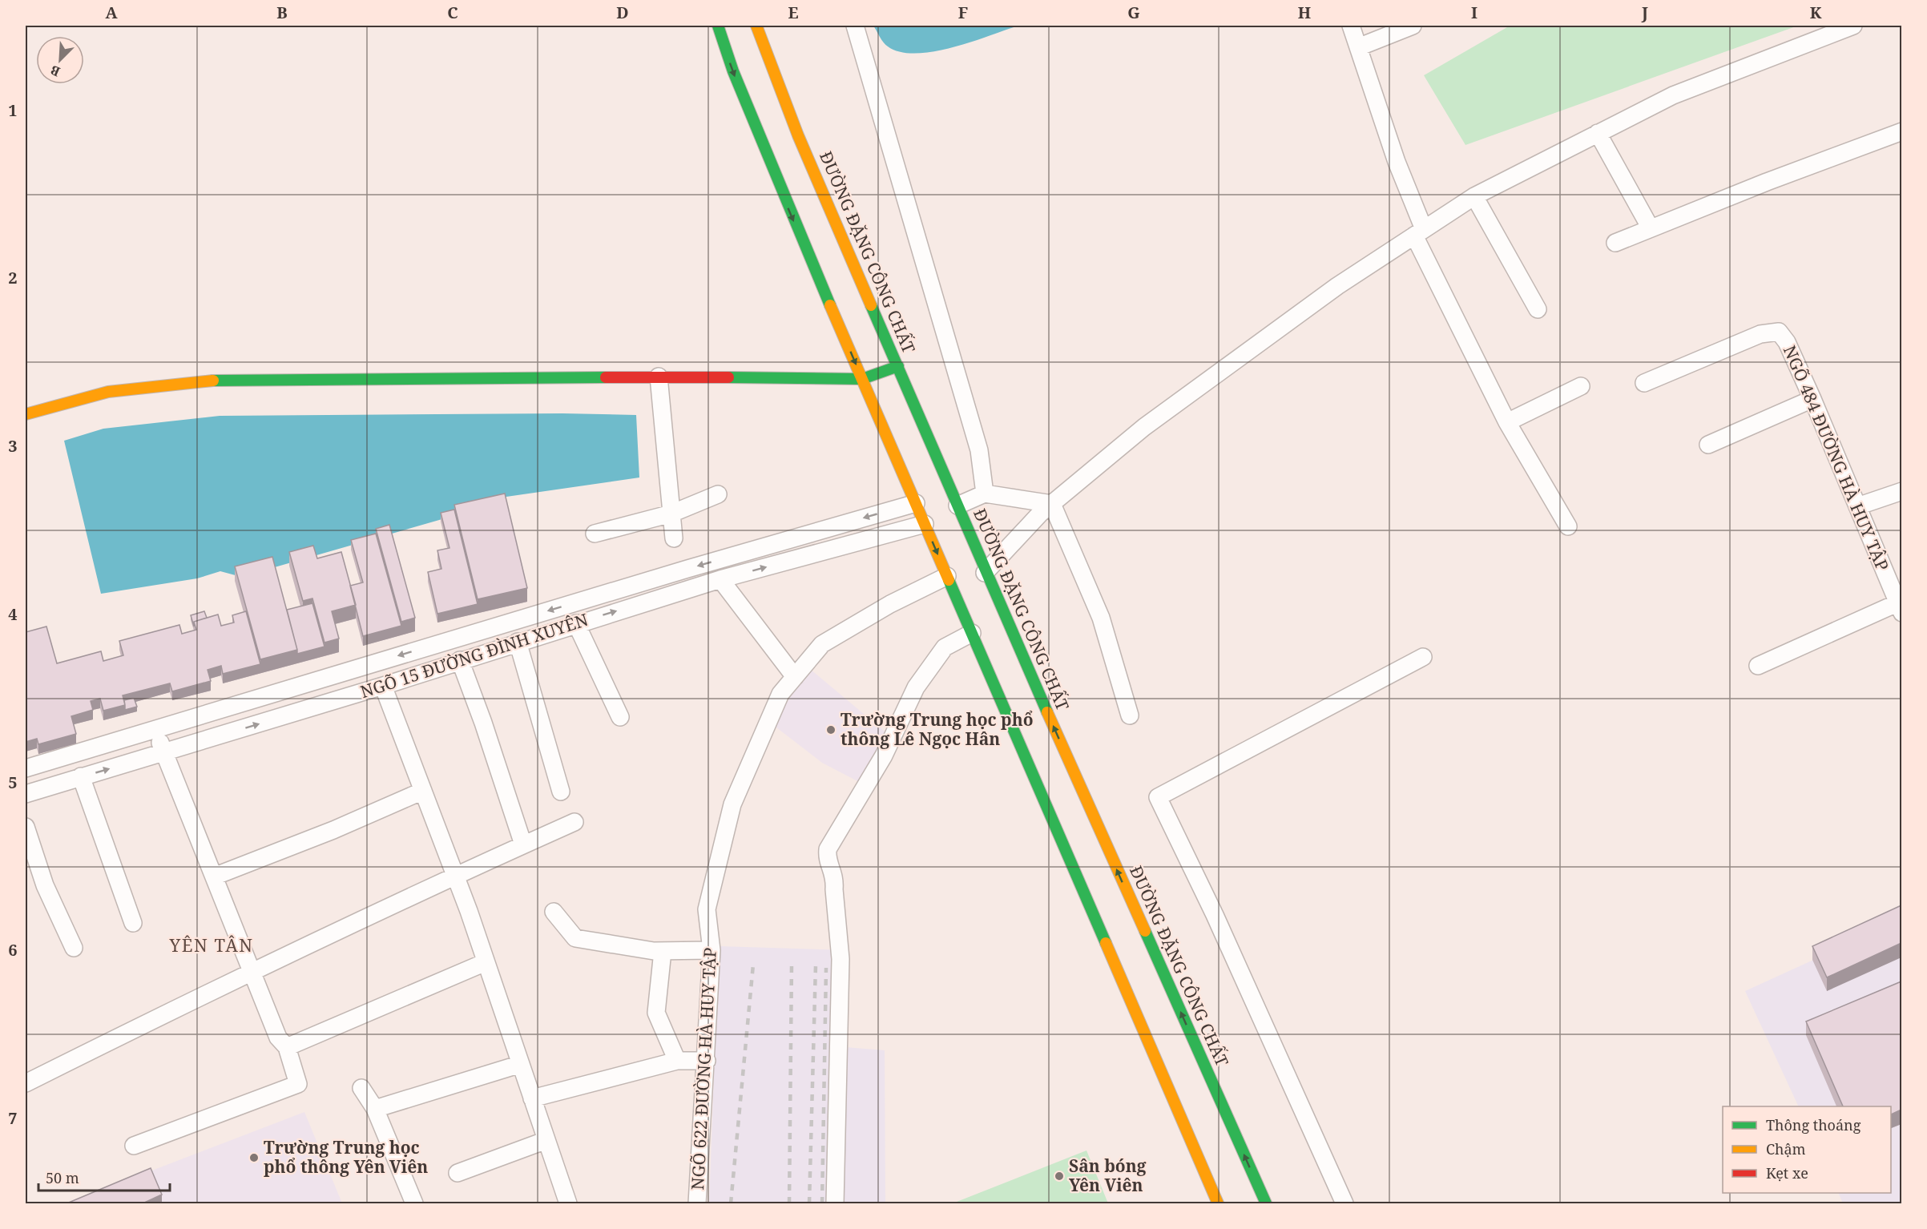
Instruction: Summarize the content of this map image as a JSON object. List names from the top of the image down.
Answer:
{
  "streets": {
    "main road": ["ĐƯỜNG ĐẶNG CÔNG CHẤT"],
    "street": ["NGÕ 484 ĐƯỜNG HÀ HUY TẬP", "NGÕ 15 ĐƯỜNG ĐÌNH XUYÊN", "NGÕ 622 ĐƯỜNG HÀ HUY TẬP"]
  },
  "districts": ["YÊN TÂN"],
  "places": ["Trường Trung học phổ thông Lê Ngọc Hân", "Trường Trung học phổ thông Yên Viên", "Sân bóng Yên Viên"],
  "legend": ["Thông thoáng", "Chậm", "Kẹt xe"],
  "scale_bar": "50 m",
  "north": "bottom left",
  "grid": {
    "columns": [
      "A",
      "B",
      "C",
      "D",
      "E",
      "F",
      "G",
      "H",
      "I",
      "J",
      "K"
    ],
    "rows": [
      "1",
      "2",
      "3",
      "4",
      "5",
      "6",
      "7"
    ]
  }
}
